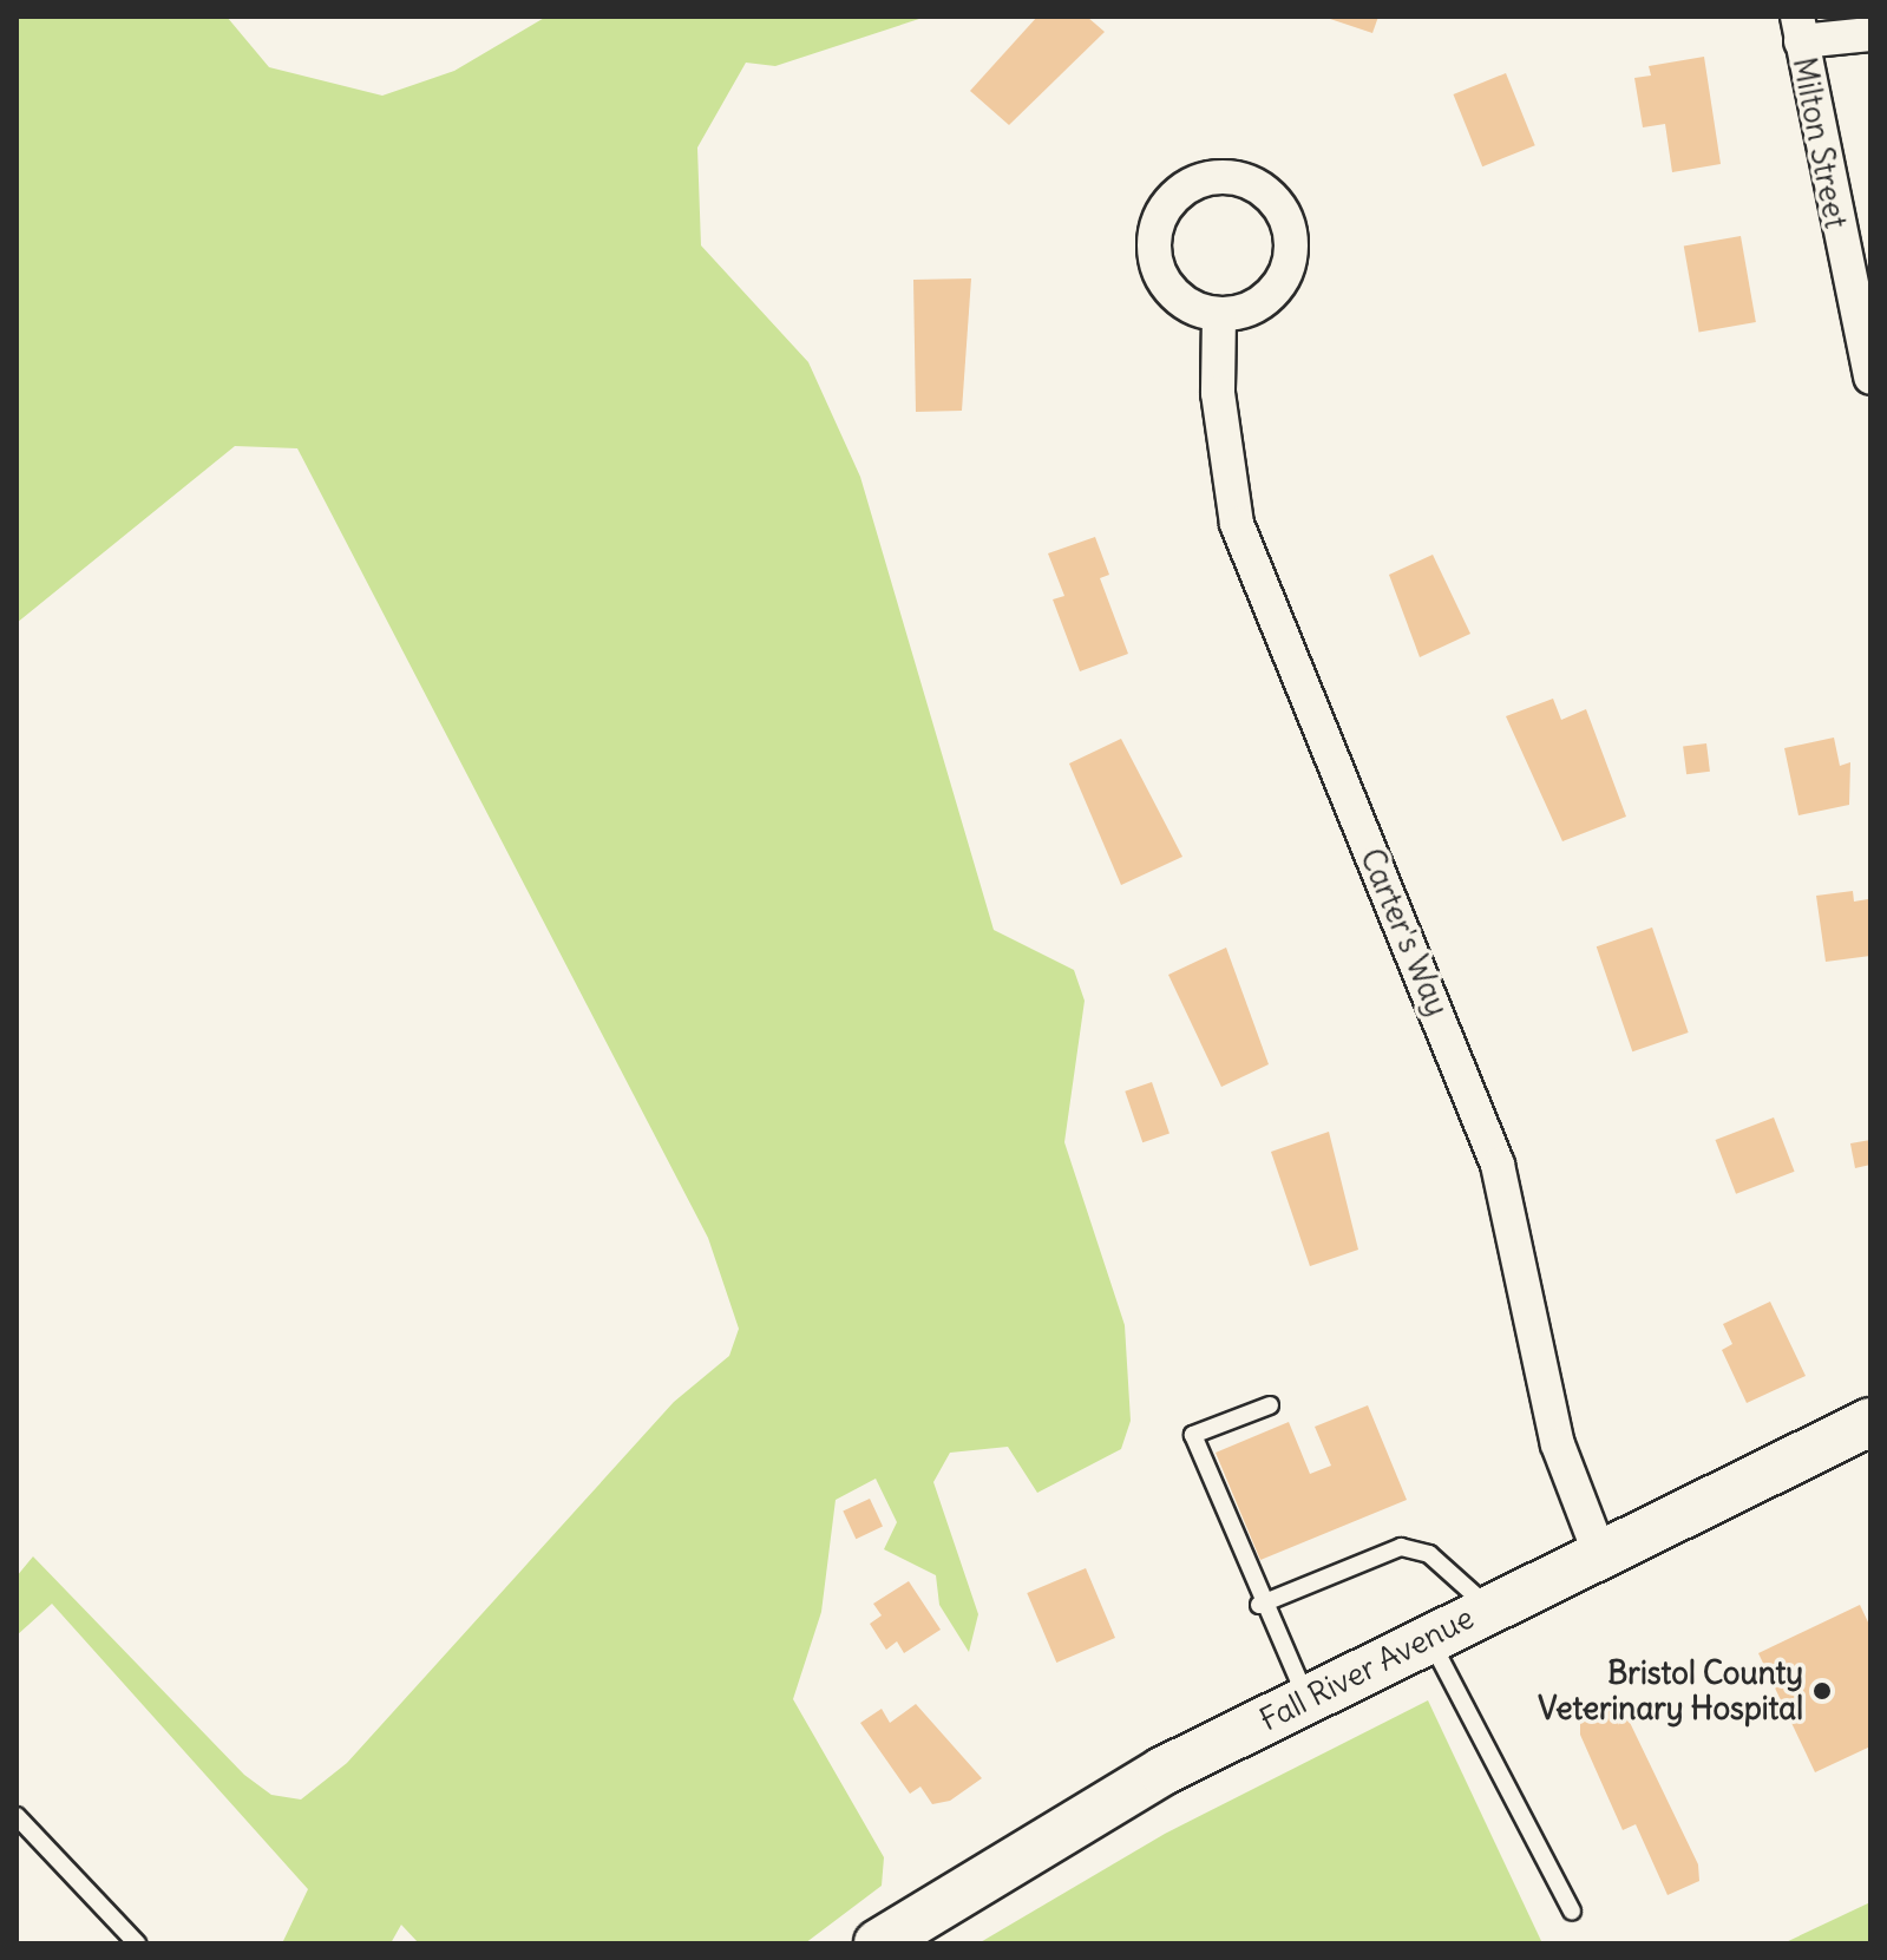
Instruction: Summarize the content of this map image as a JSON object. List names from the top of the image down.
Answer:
{
  "streets": {
    "main road": ["Fall River Avenue"],
    "street": ["Milton Street", "Carter's Way"]
  },
  "crossings": [
    ["Carter's Way", "Fall River Avenue"]
  ],
  "places": ["Bristol County Veterinary Hospital"]
}
